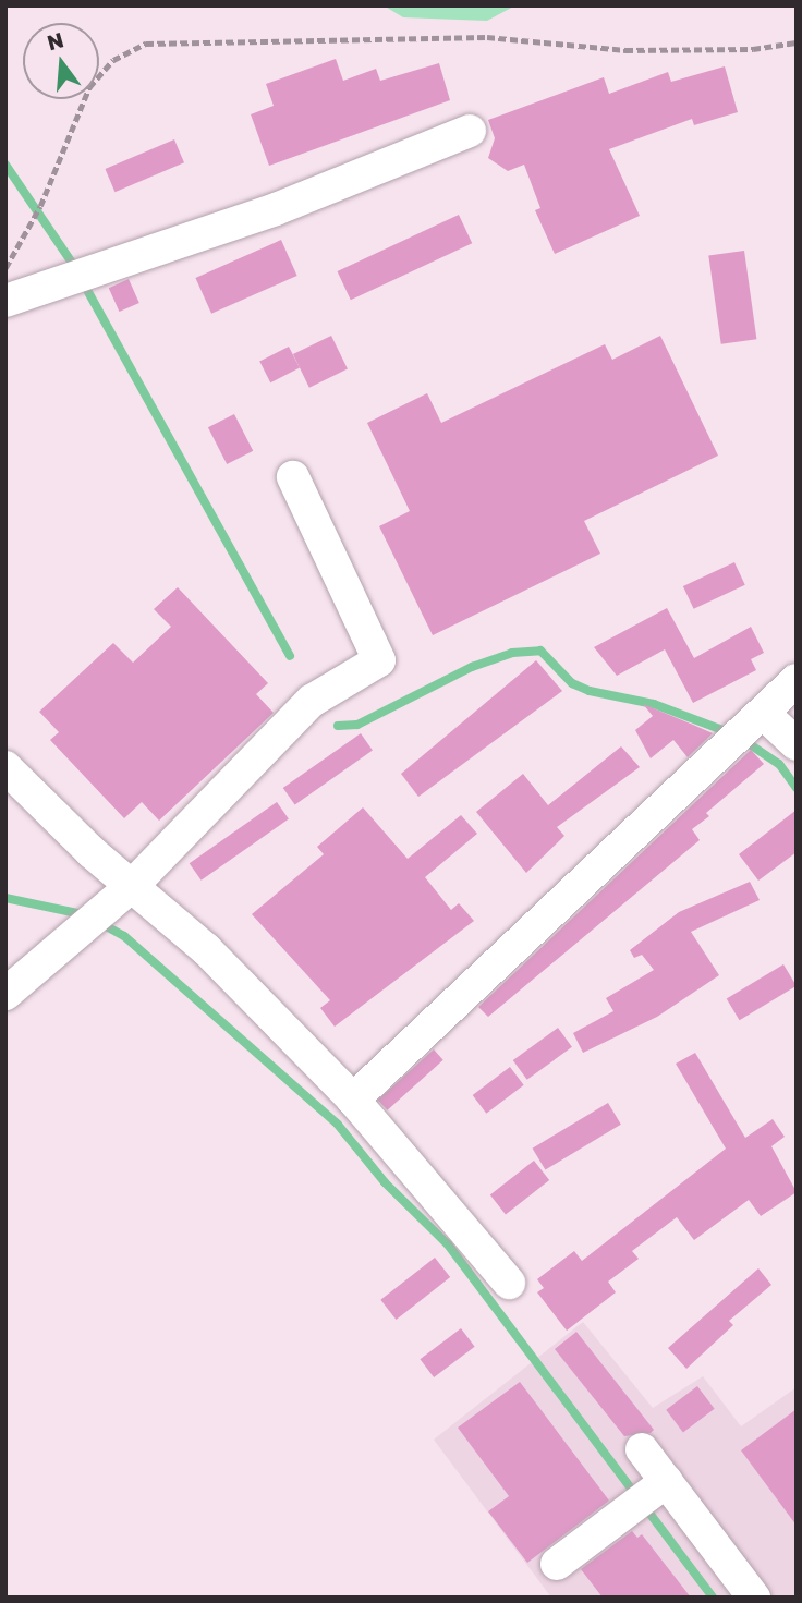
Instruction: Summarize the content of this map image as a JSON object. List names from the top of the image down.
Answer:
{
  "north": "top"
}
